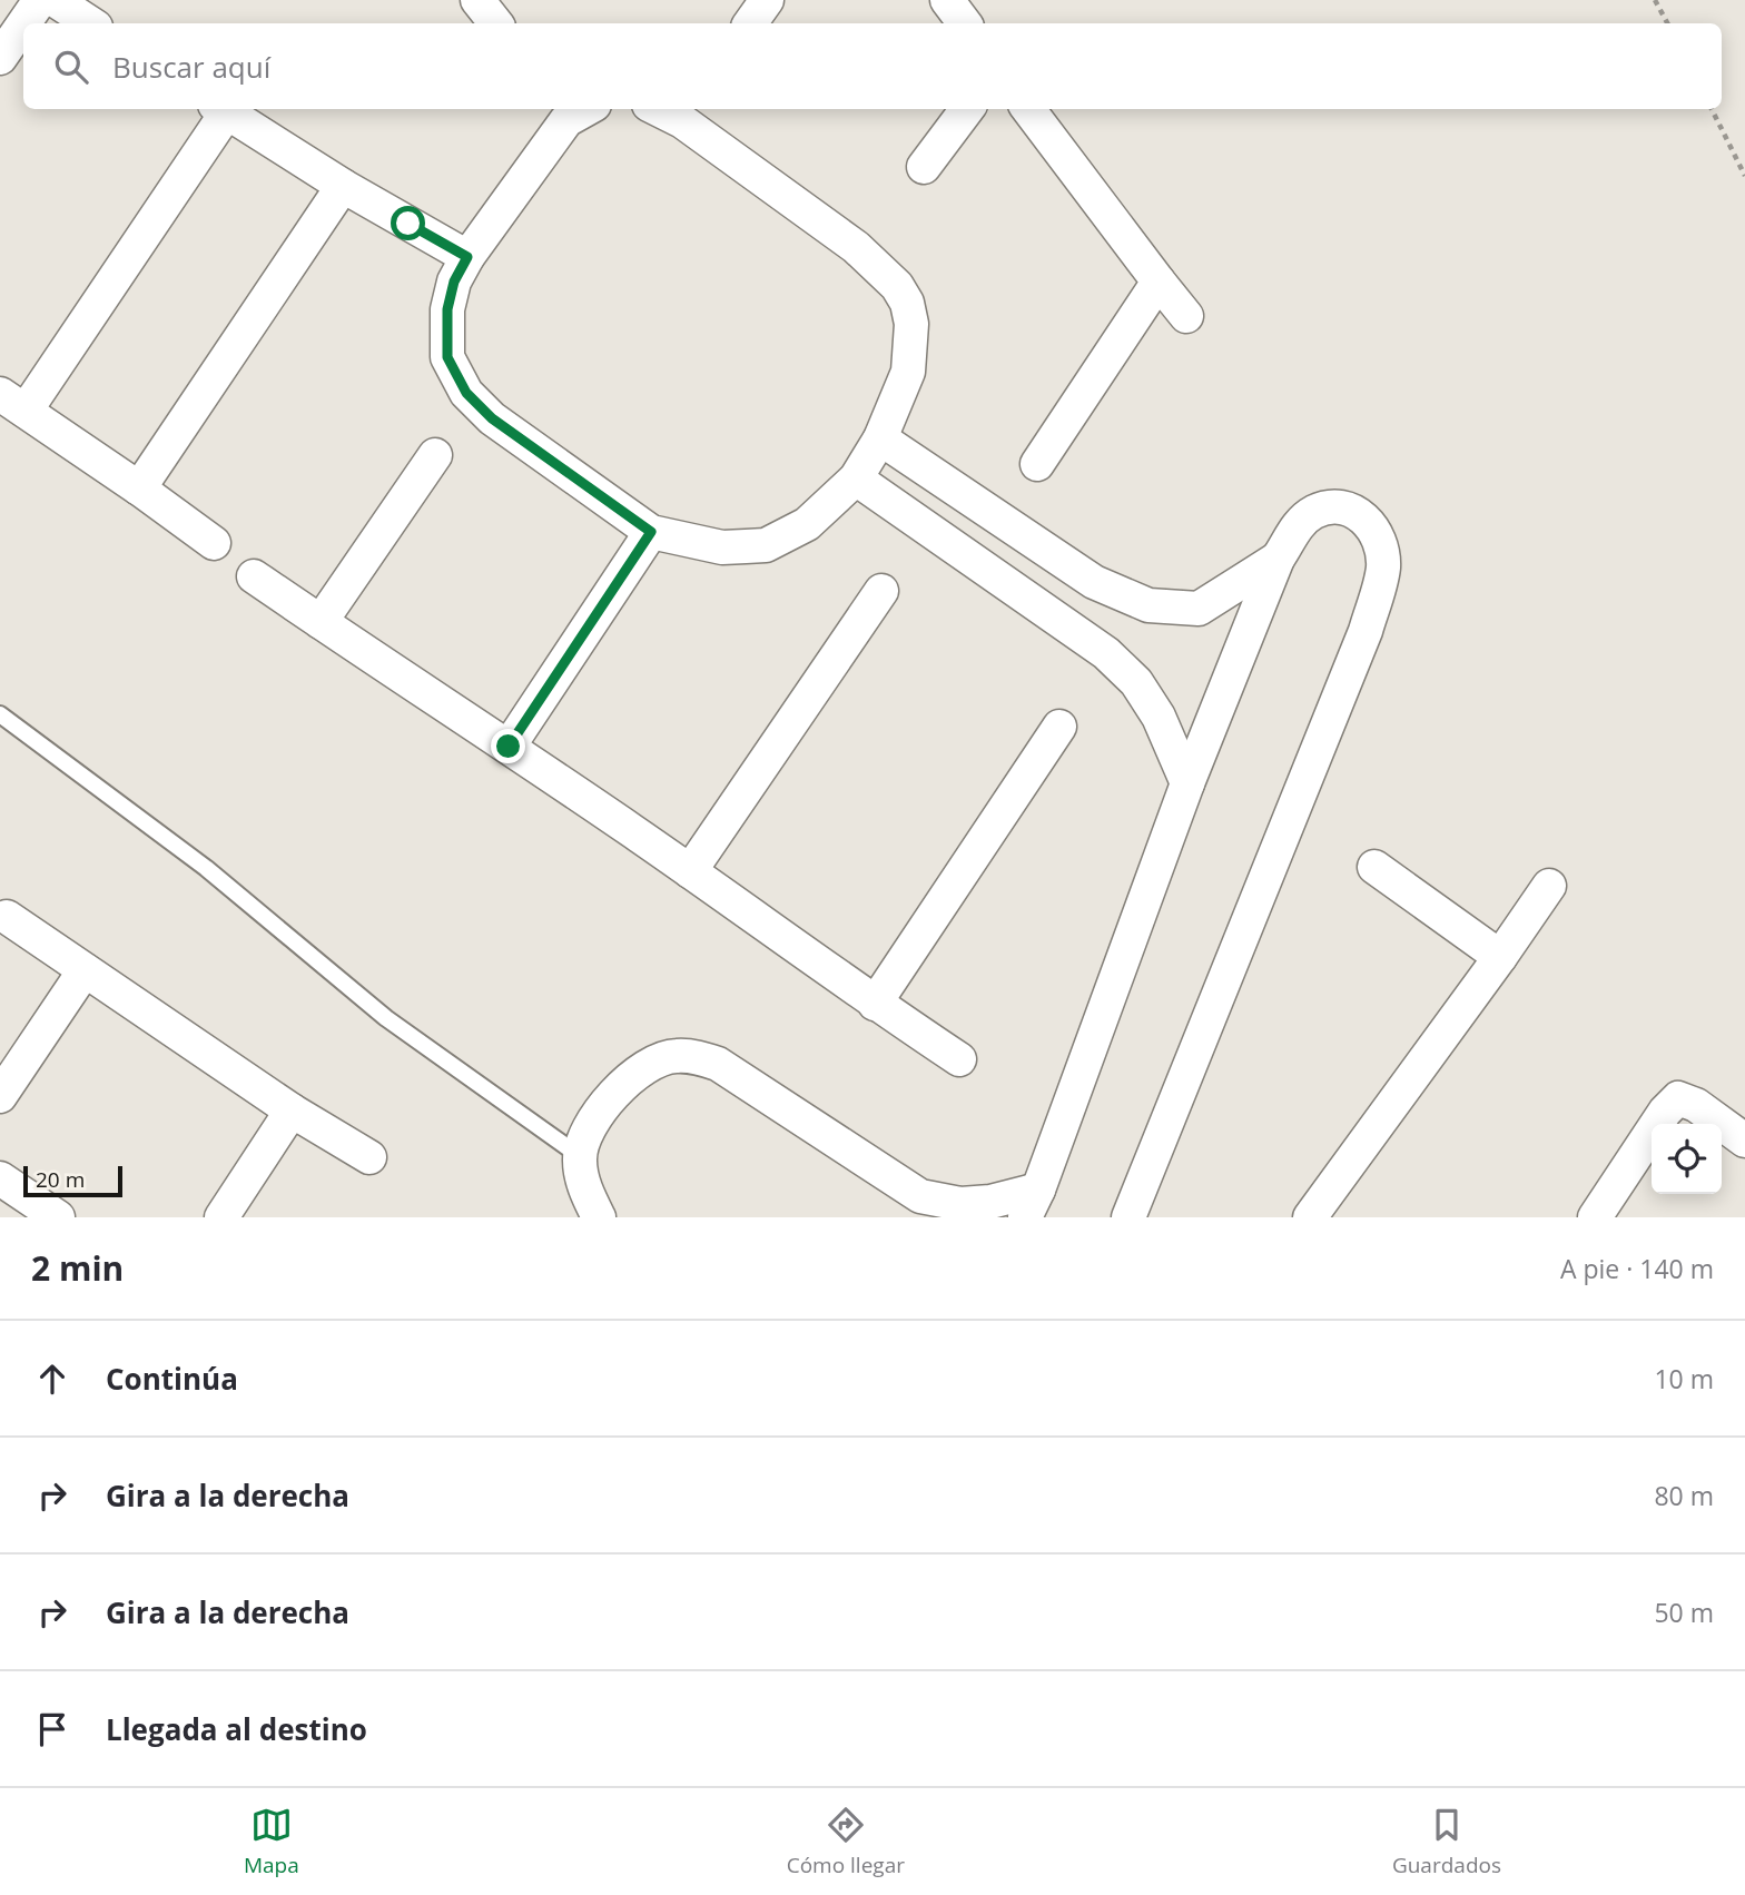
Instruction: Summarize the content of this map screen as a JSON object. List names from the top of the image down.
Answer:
{
  "scale_bar": "20 m",
  "page": {
    "search": "Buscar aquí",
    "scale": "20 m",
    "heading": ["2 min", "A pie · 140 m"],
    "list": [
      ["Continúa", "10 m"],
      ["Gira a la derecha", "80 m"],
      ["Gira a la derecha", "50 m"],
      "Llegada al destino"
    ],
    "nav": ["Mapa", "Cómo llegar", "Guardados"]
  }
}
